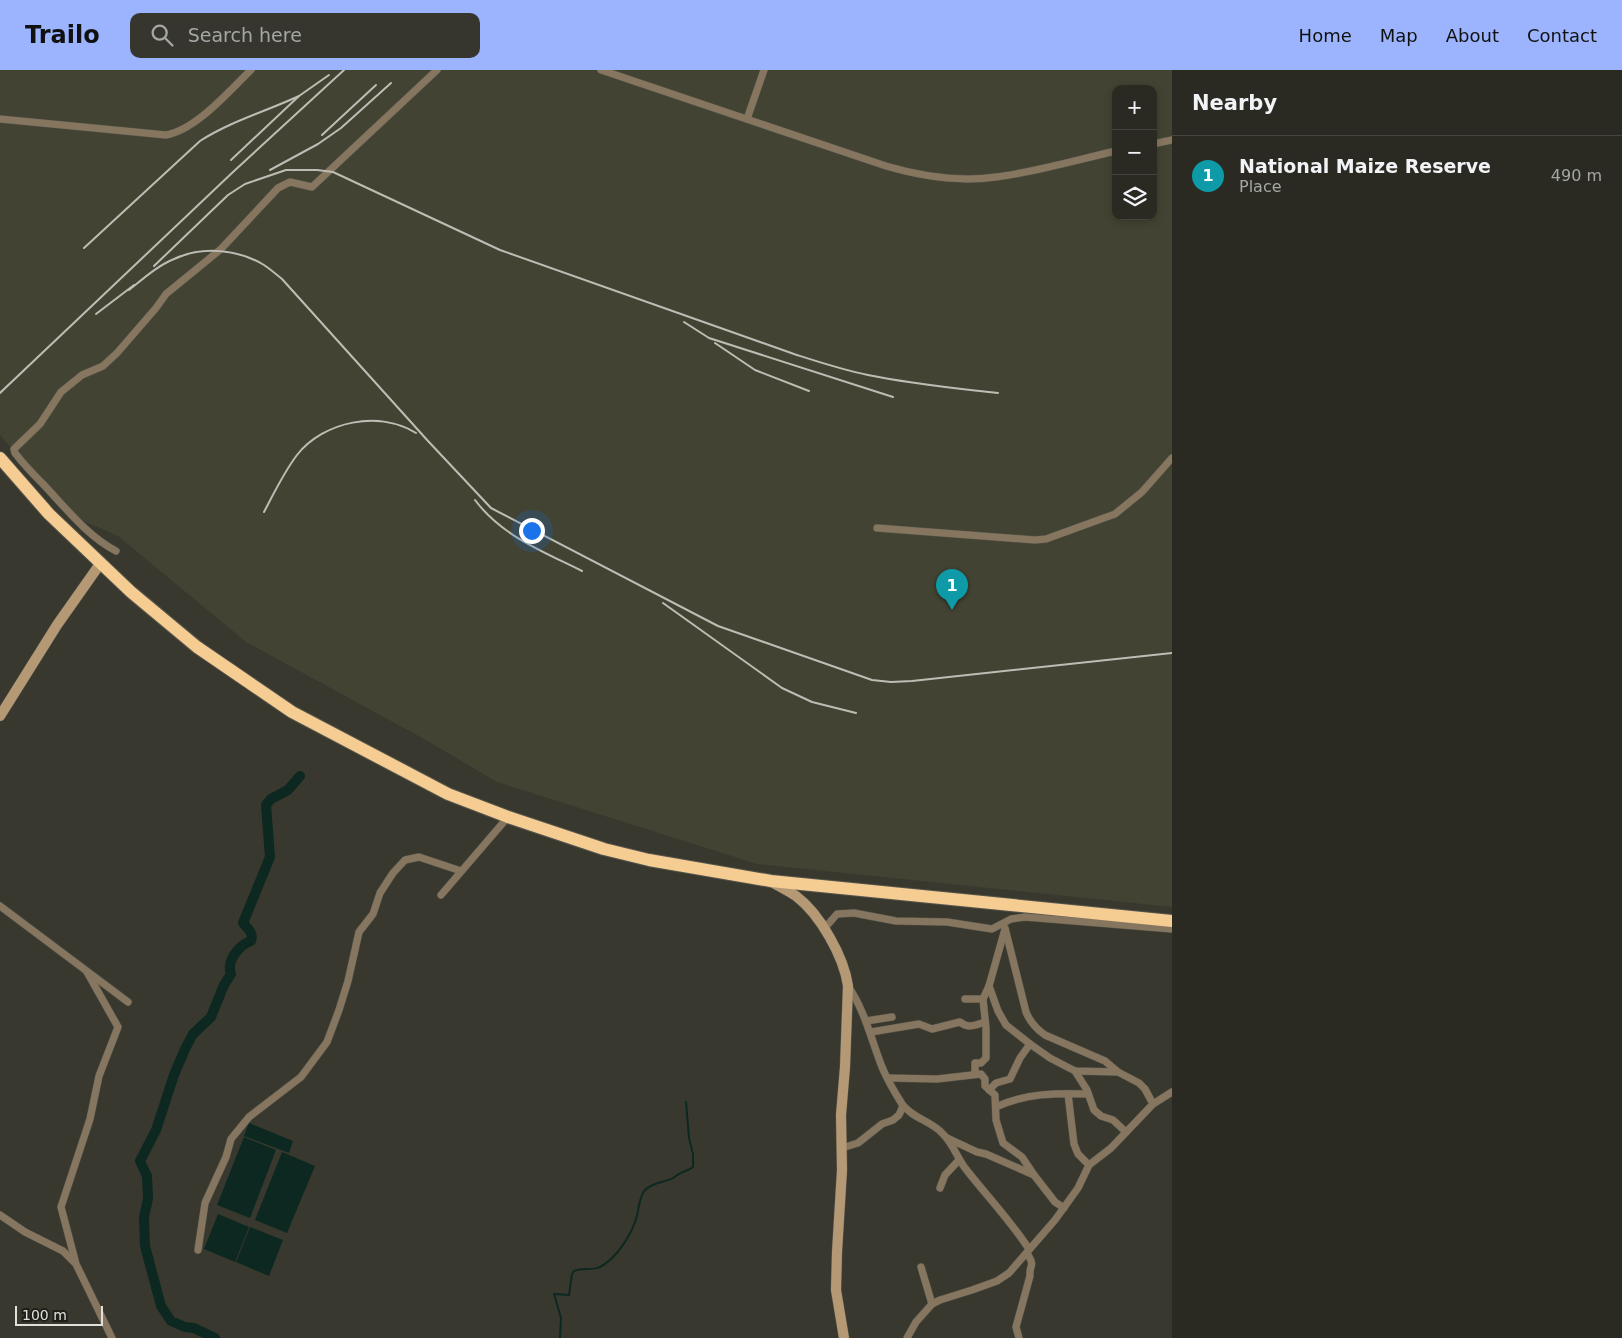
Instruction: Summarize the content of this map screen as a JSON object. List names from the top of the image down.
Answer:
{
  "scale_bar": "100 m",
  "page": {
    "header": "Trailo",
    "search": "Search here",
    "nav": [
      "Home",
      "Map",
      "About",
      "Contact"
    ],
    "heading": "Nearby",
    "map_buttons": ["+", "−"],
    "list": [
      {
        "mark": "1",
        "name": "National Maize Reserve",
        "note": "Place",
        "value": "490 m"
      }
    ],
    "pins": "1",
    "scale": "100 m"
  }
}
